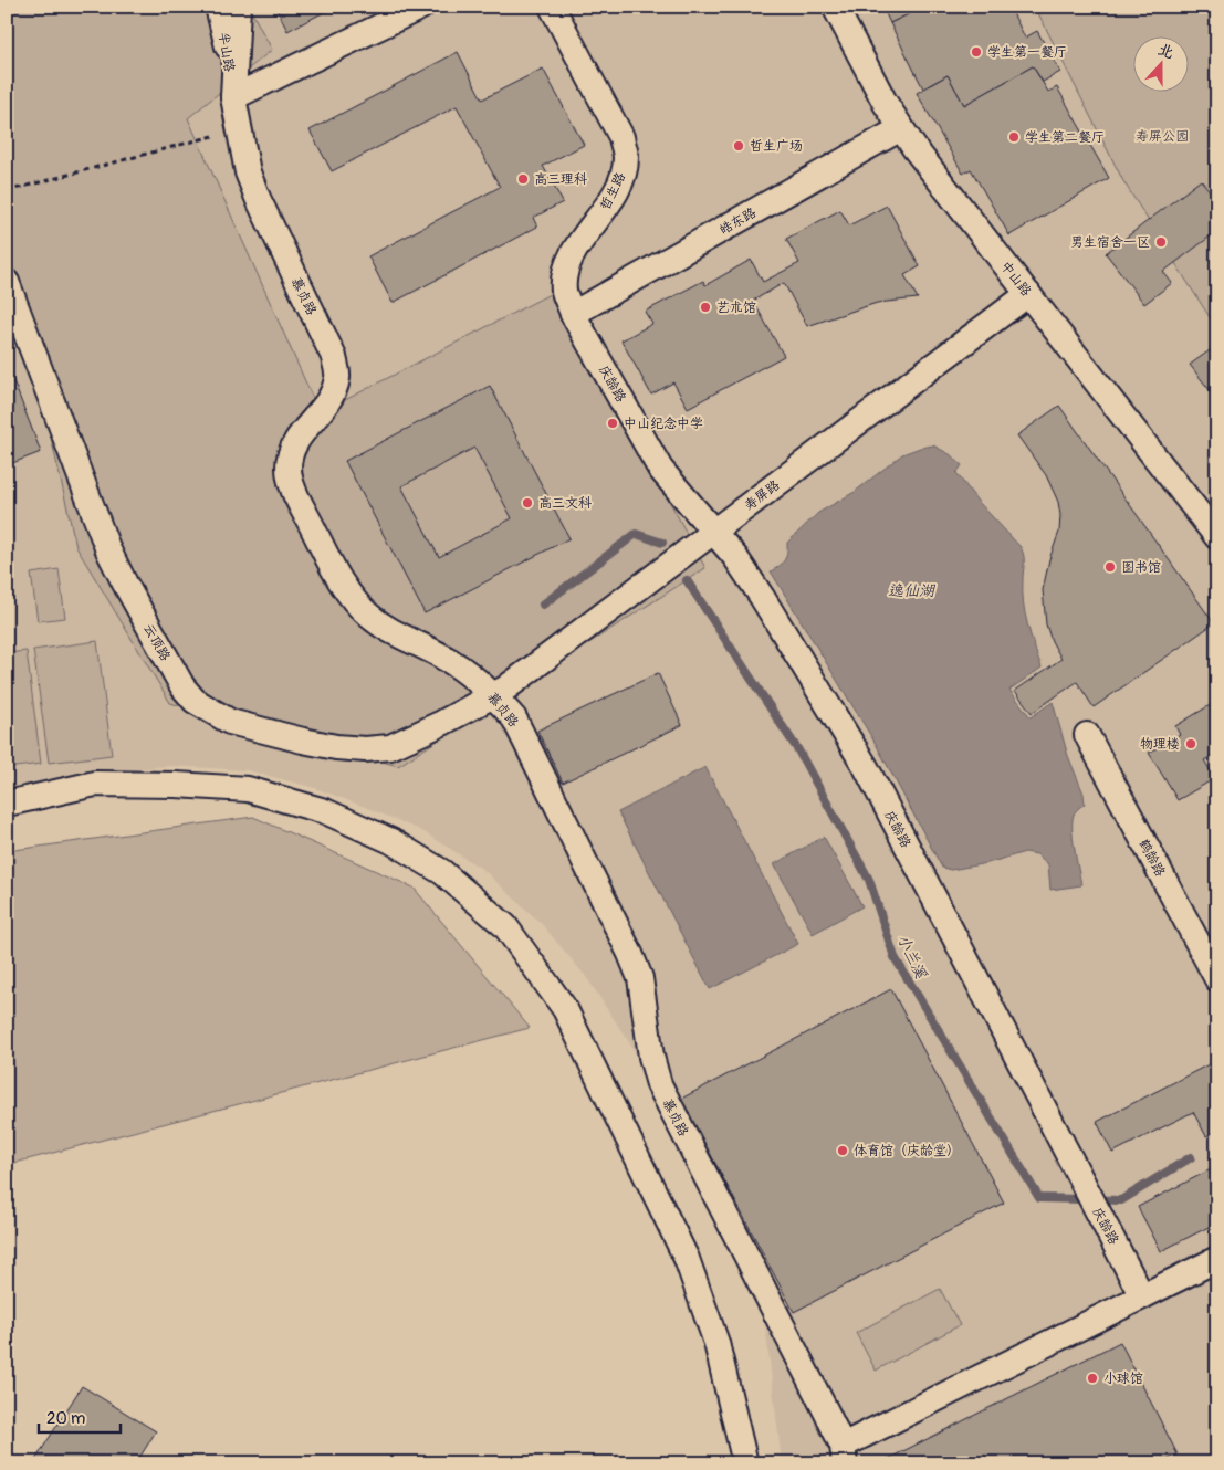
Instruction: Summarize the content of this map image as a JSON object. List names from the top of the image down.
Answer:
{
  "streets": {
    "street": [
      "半山路",
      "哲生路",
      "皓东路",
      "中山路",
      "慕贞路",
      "庆龄路",
      "寿屏路",
      "云顶路",
      "鹤龄路"
    ]
  },
  "crossings": [
    ["半山路", "慕贞路"],
    ["哲生路", "皓东路"],
    ["哲生路", "庆龄路"],
    ["皓东路", "中山路"],
    ["皓东路", "庆龄路"],
    ["中山路", "寿屏路"],
    ["慕贞路", "寿屏路"],
    ["慕贞路", "云顶路"],
    ["庆龄路", "寿屏路"],
    ["寿屏路", "云顶路"]
  ],
  "water": ["逸仙湖", "小兰溪"],
  "parks": ["寿屏公园"],
  "places": [
    "学生第一餐厅",
    "学生第二餐厅",
    "哲生广场",
    "高三理科",
    "男生宿舍一区",
    "艺术馆",
    "中山纪念中学",
    "高三文科",
    "图书馆",
    "物理楼",
    "体育馆（庆龄堂）",
    "小球馆"
  ],
  "scale_bar": "20 m",
  "north": "top"
}
